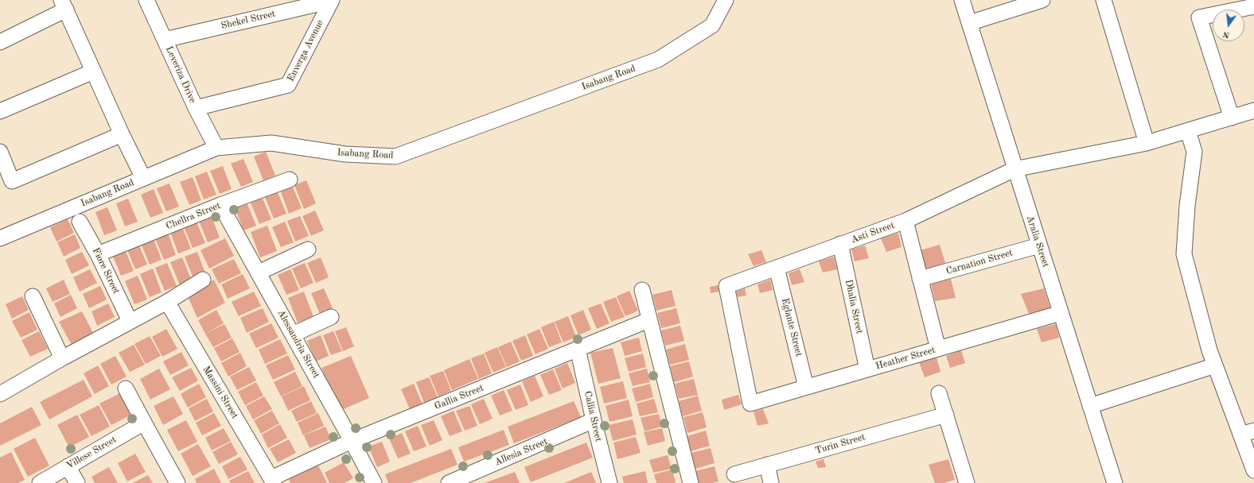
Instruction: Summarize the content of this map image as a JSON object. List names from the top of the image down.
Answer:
{
  "streets": {
    "street": [
      "Shekel Street",
      "Enverga Avenue",
      "Leveriza Drive",
      "Isabang Road",
      "Chellra Street",
      "Asti Street",
      "Aralia Street",
      "Carnation Street",
      "Fiore Street",
      "Dhalia Street",
      "Eglante Street",
      "Alessandria Street",
      "Heather Street",
      "Massini Street",
      "Gallia Street",
      "Callia Street",
      "Turin Street",
      "Allesia Street",
      "Villese Street"
    ]
  },
  "crossings": [
    ["Shekel Street", "Enverga Avenue"],
    ["Shekel Street", "Leveriza Drive"],
    ["Enverga Avenue", "Leveriza Drive"],
    ["Leveriza Drive", "Isabang Road"],
    ["Chellra Street", "Fiore Street"],
    ["Chellra Street", "Alessandria Street"],
    ["Asti Street", "Aralia Street"],
    ["Asti Street", "Dhalia Street"],
    ["Asti Street", "Eglante Street"],
    ["Asti Street", "Heather Street"],
    ["Aralia Street", "Carnation Street"],
    ["Aralia Street", "Heather Street"],
    ["Dhalia Street", "Heather Street"],
    ["Eglante Street", "Heather Street"],
    ["Alessandria Street", "Gallia Street"],
    ["Massini Street", "Gallia Street"],
    ["Gallia Street", "Callia Street"],
    ["Callia Street", "Allesia Street"]
  ],
  "north": "bottom"
}
